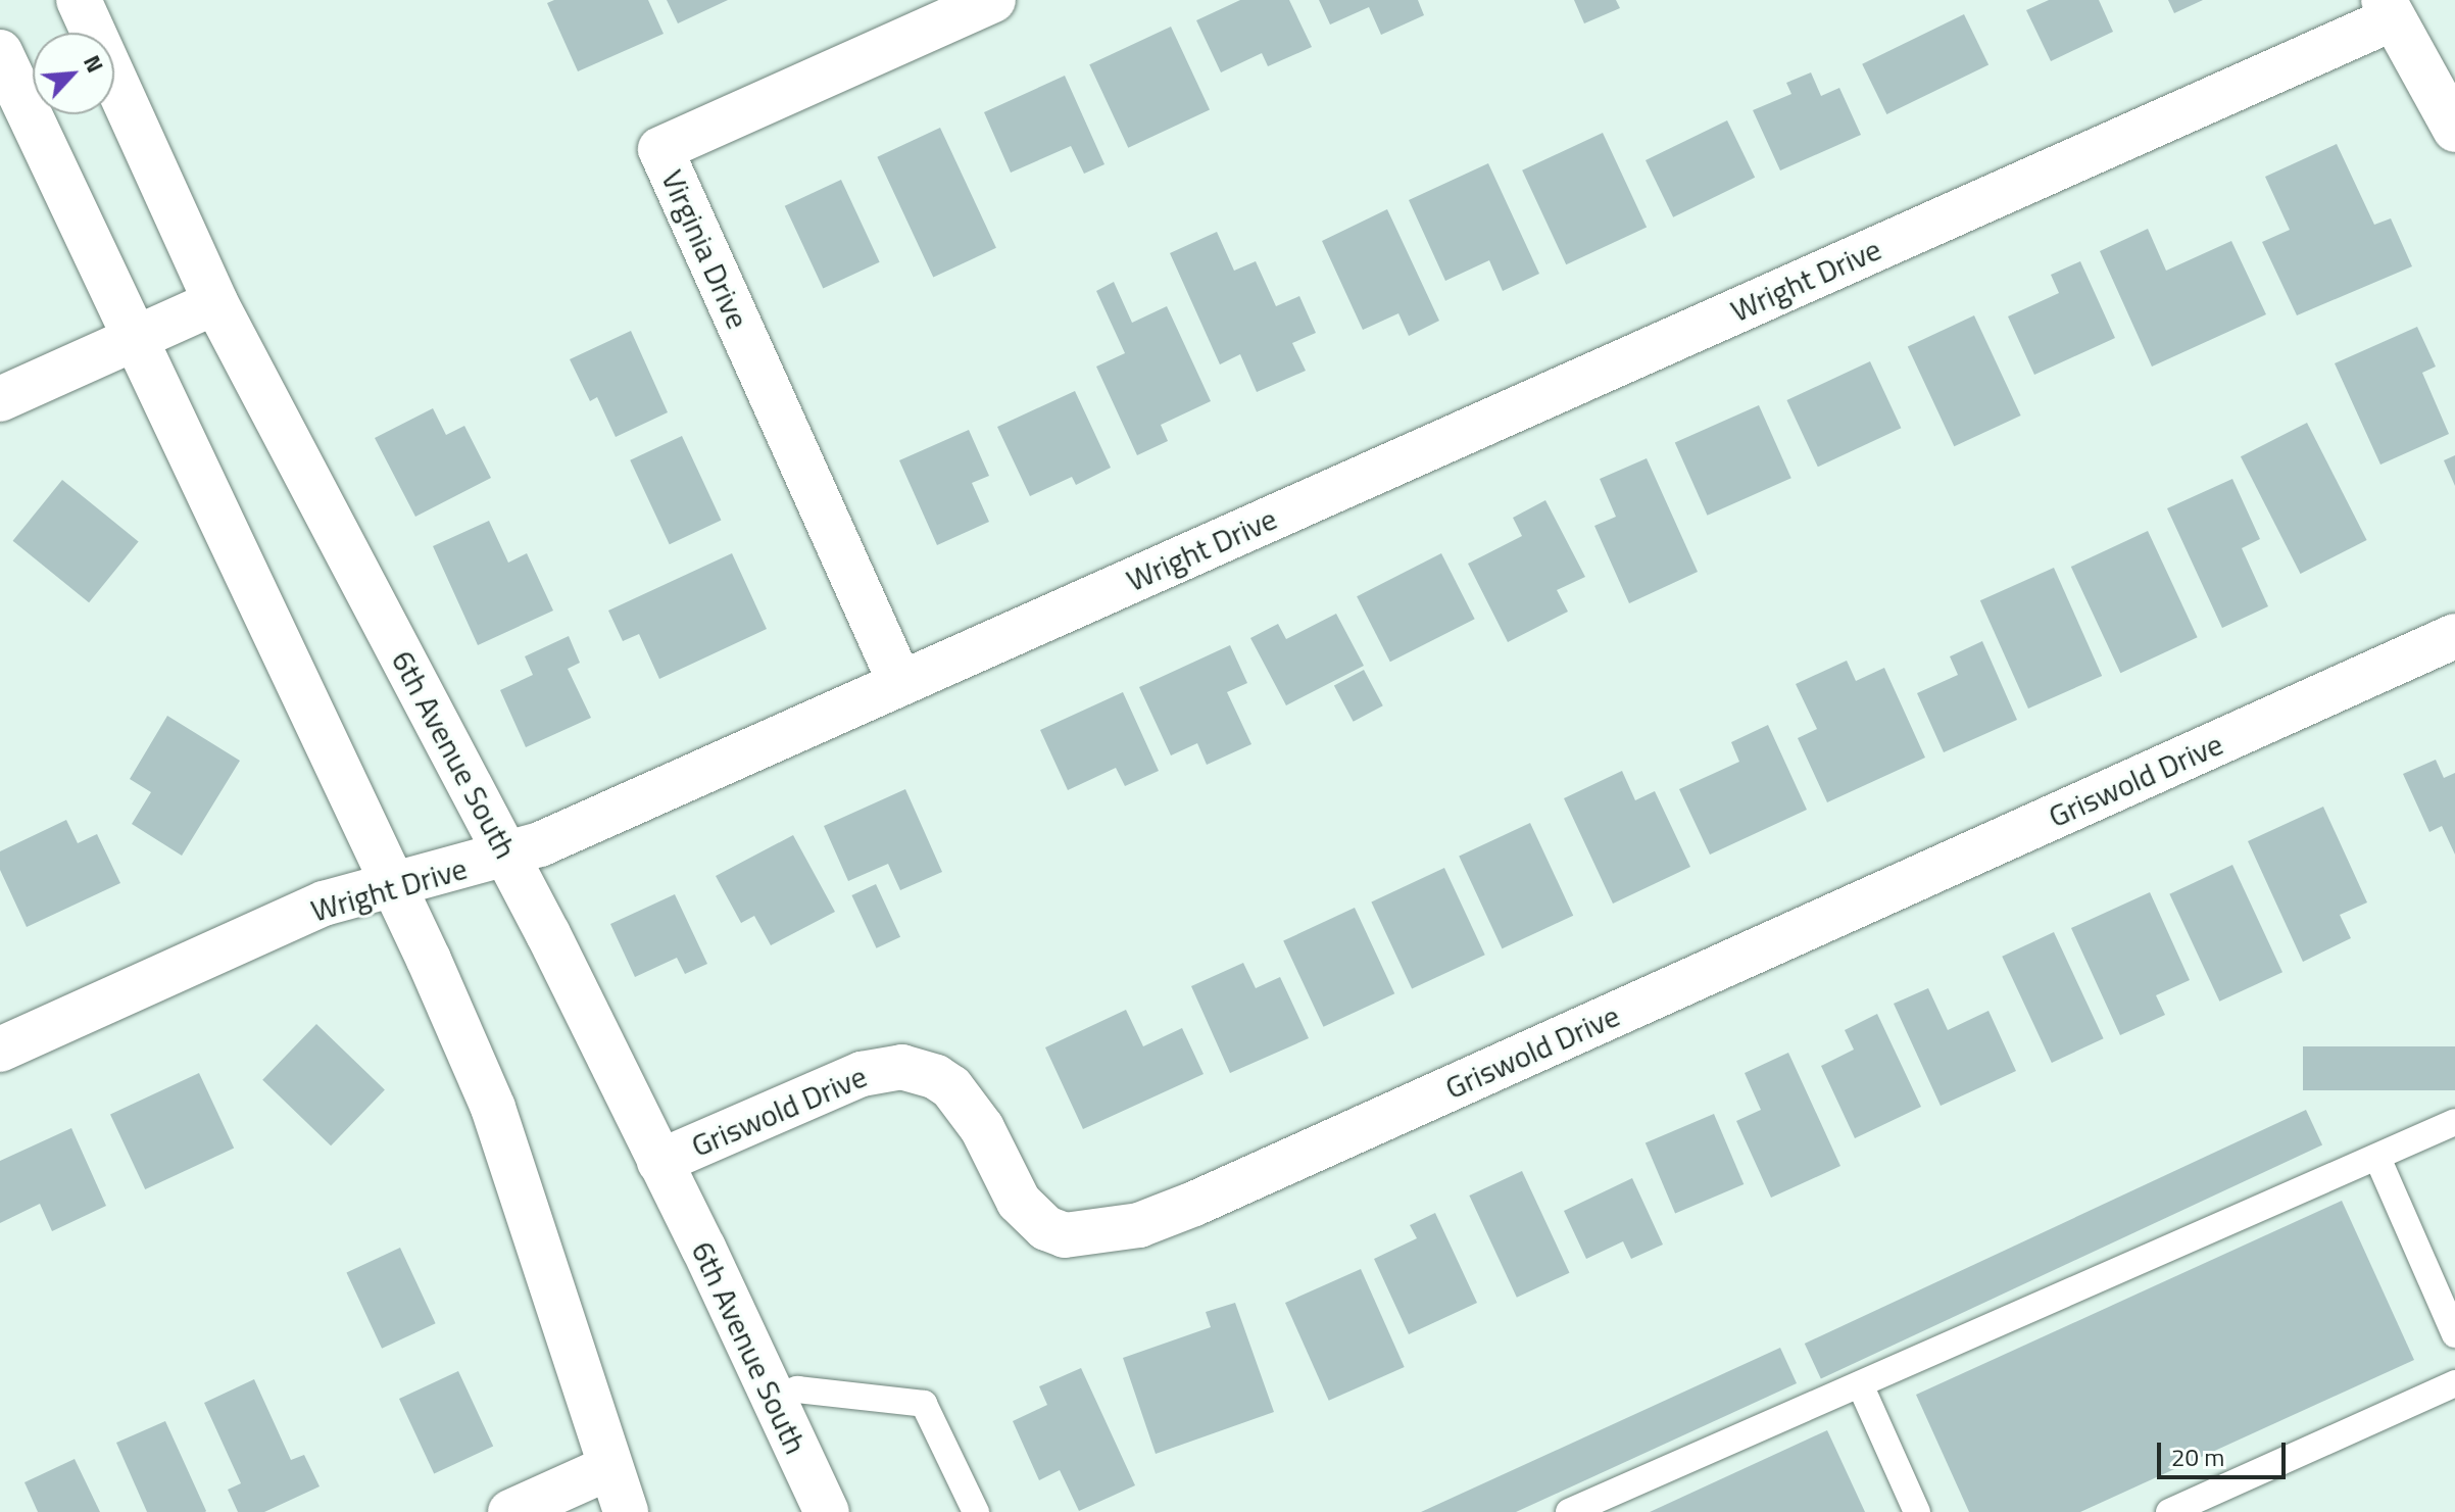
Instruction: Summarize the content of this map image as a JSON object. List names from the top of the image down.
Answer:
{
  "streets": {
    "street": [
      "Virginia Drive",
      "Wright Drive",
      "6th Avenue South",
      "Griswold Drive"
    ]
  },
  "crossings": [
    ["Virginia Drive", "Wright Drive"],
    ["Wright Drive", "6th Avenue South"],
    ["6th Avenue South", "Griswold Drive"]
  ],
  "scale_bar": "20 m",
  "north": "top right"
}
